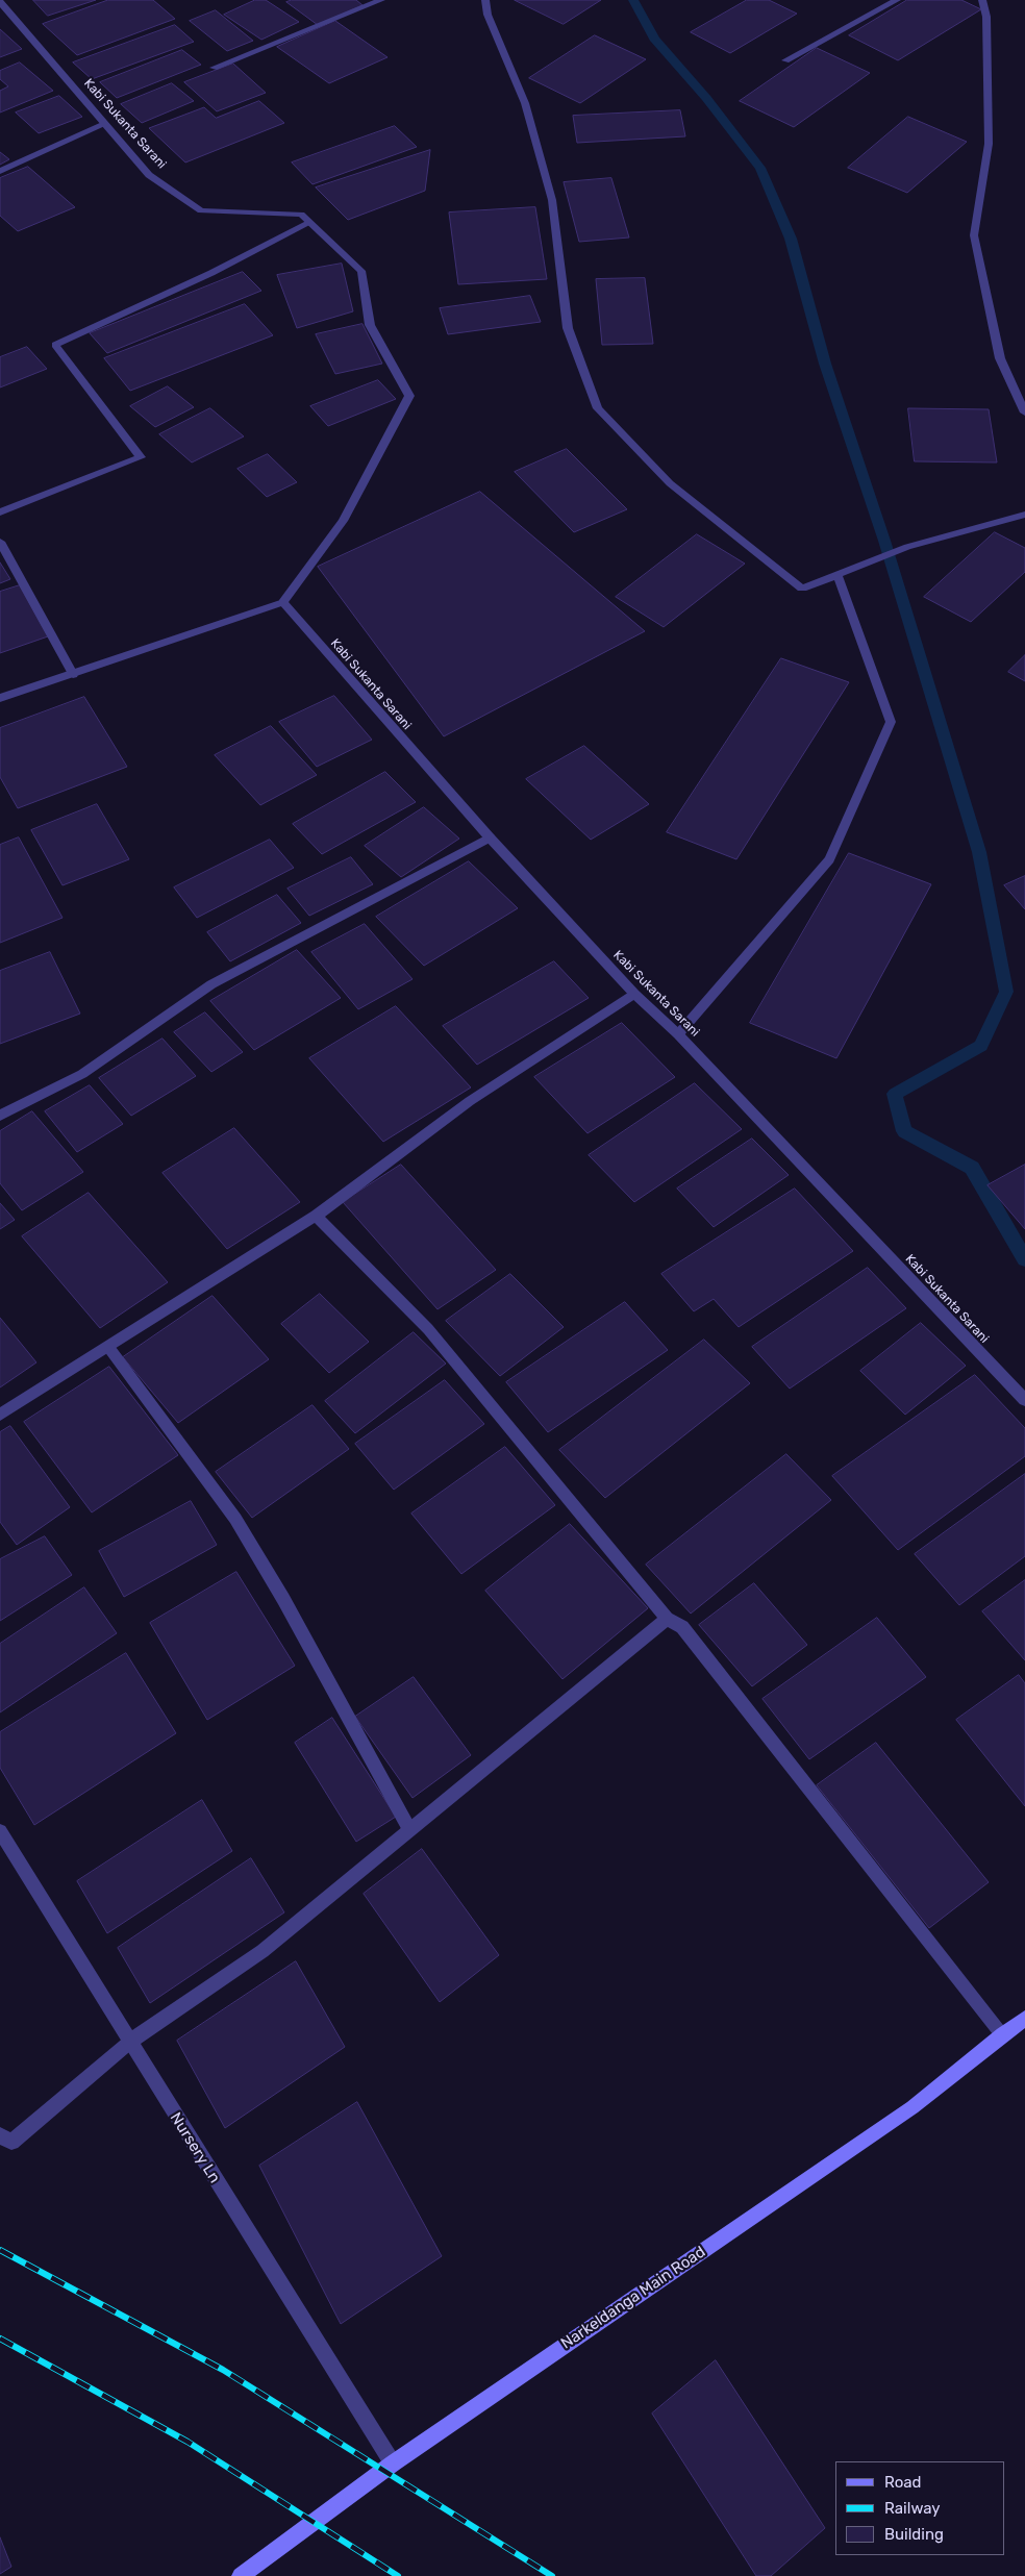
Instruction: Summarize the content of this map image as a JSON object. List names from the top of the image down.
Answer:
{
  "streets": {
    "main road": ["Narkeldanga Main Road"],
    "street": ["Kabi Sukanta Sarani", "Nursery Ln"]
  },
  "crossings": [
    ["Nursery Ln", "Narkeldanga Main Road"]
  ],
  "legend": ["Road", "Railway", "Building"]
}
